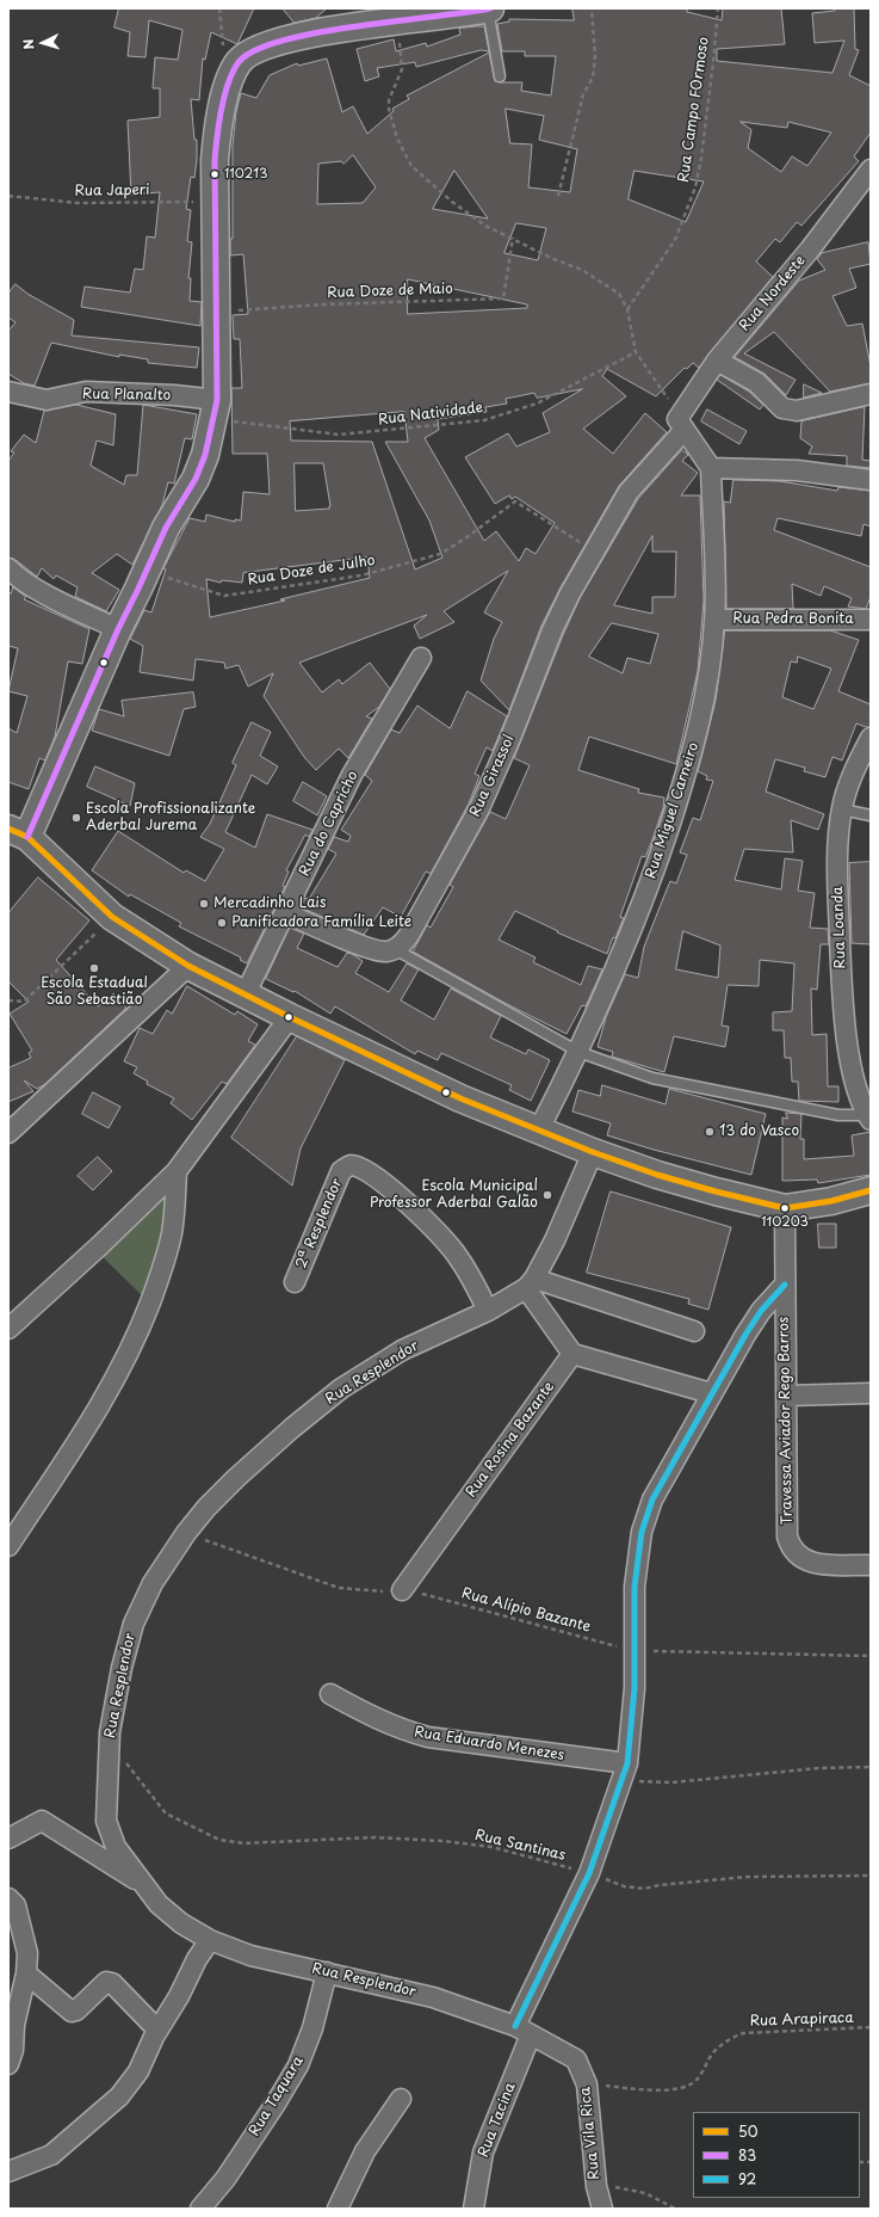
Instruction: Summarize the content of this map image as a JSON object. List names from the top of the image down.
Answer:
{
  "streets": {
    "street": [
      "Rua Nordeste",
      "Rua Planalto",
      "Rua Pedra Bonita",
      "Rua Girassol",
      "Rua Miguel Carneiro",
      "Rua do Capricho",
      "Rua Loanda",
      "2ª Resplendor",
      "Rua Resplendor",
      "Travessa Aviador Rego Barros",
      "Rua Rosina Bazante",
      "Rua Eduardo Menezes",
      "Rua Taquara",
      "Rua Tacina",
      "Rua Vila Rica"
    ],
    "path": [
      "Rua Campo FOrmoso",
      "Rua Japeri",
      "Rua Doze de Maio",
      "Rua Natividade",
      "Rua Doze de Julho",
      "Rua Alípio Bazante",
      "Rua Santinas",
      "Rua Arapiraca"
    ]
  },
  "crossings": [
    ["Rua Nordeste", "Rua Girassol"],
    ["Rua Planalto", "Rua Natividade"],
    ["Rua Doze de Julho", "Rua Girassol"],
    ["Rua Pedra Bonita", "Rua Miguel Carneiro"],
    ["2ª Resplendor", "Rua Resplendor"],
    ["Rua Resplendor", "Rua Alípio Bazante"],
    ["Rua Resplendor", "Rua Santinas"],
    ["Rua Resplendor", "Rua Taquara"],
    ["Rua Resplendor", "Rua Tacina"],
    ["Rua Resplendor", "Rua Vila Rica"],
    ["Travessa Aviador Rego Barros", "Rua Tacina"],
    ["Rua Rosina Bazante", "Rua Alípio Bazante"],
    ["Rua Alípio Bazante", "Rua Tacina"],
    ["Rua Eduardo Menezes", "Rua Tacina"],
    ["Rua Santinas", "Rua Tacina"],
    ["Rua Arapiraca", "Rua Vila Rica"]
  ],
  "places": [
    "110213",
    "Escola Profissionalizante Aderbal Jurema",
    "Mercadinho Lais",
    "Panificadora Família Leite",
    "Escola Estadual São Sebastião",
    "13 do Vasco",
    "Escola Municipal Professor Aderbal Galão",
    "110203"
  ],
  "lines": ["transit line 83", "transit line 50", "transit line 92"],
  "legend": ["50", "83", "92"],
  "north": "left"
}
